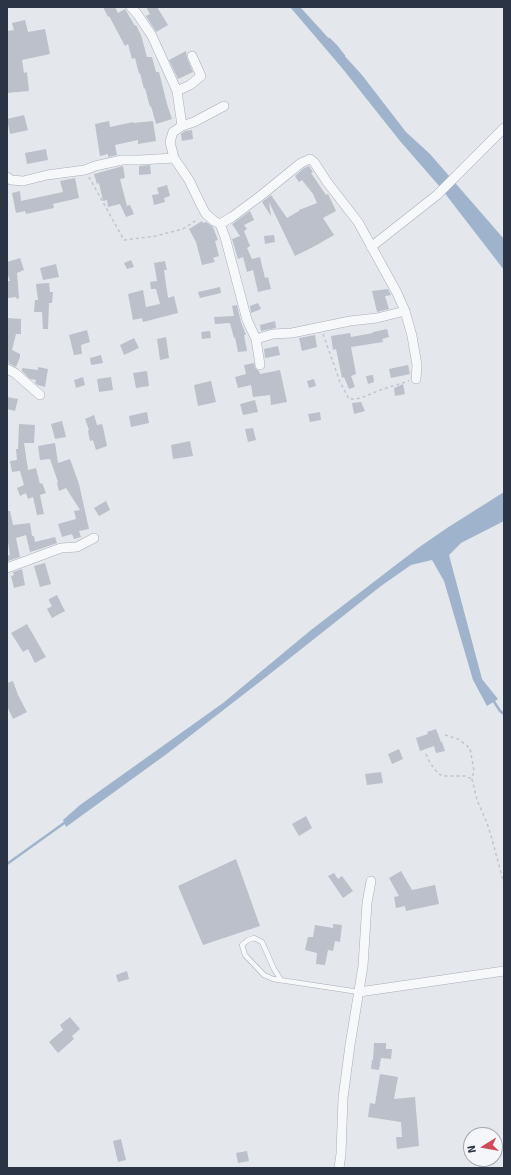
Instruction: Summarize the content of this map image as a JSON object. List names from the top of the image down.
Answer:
{
  "north": "left"
}
